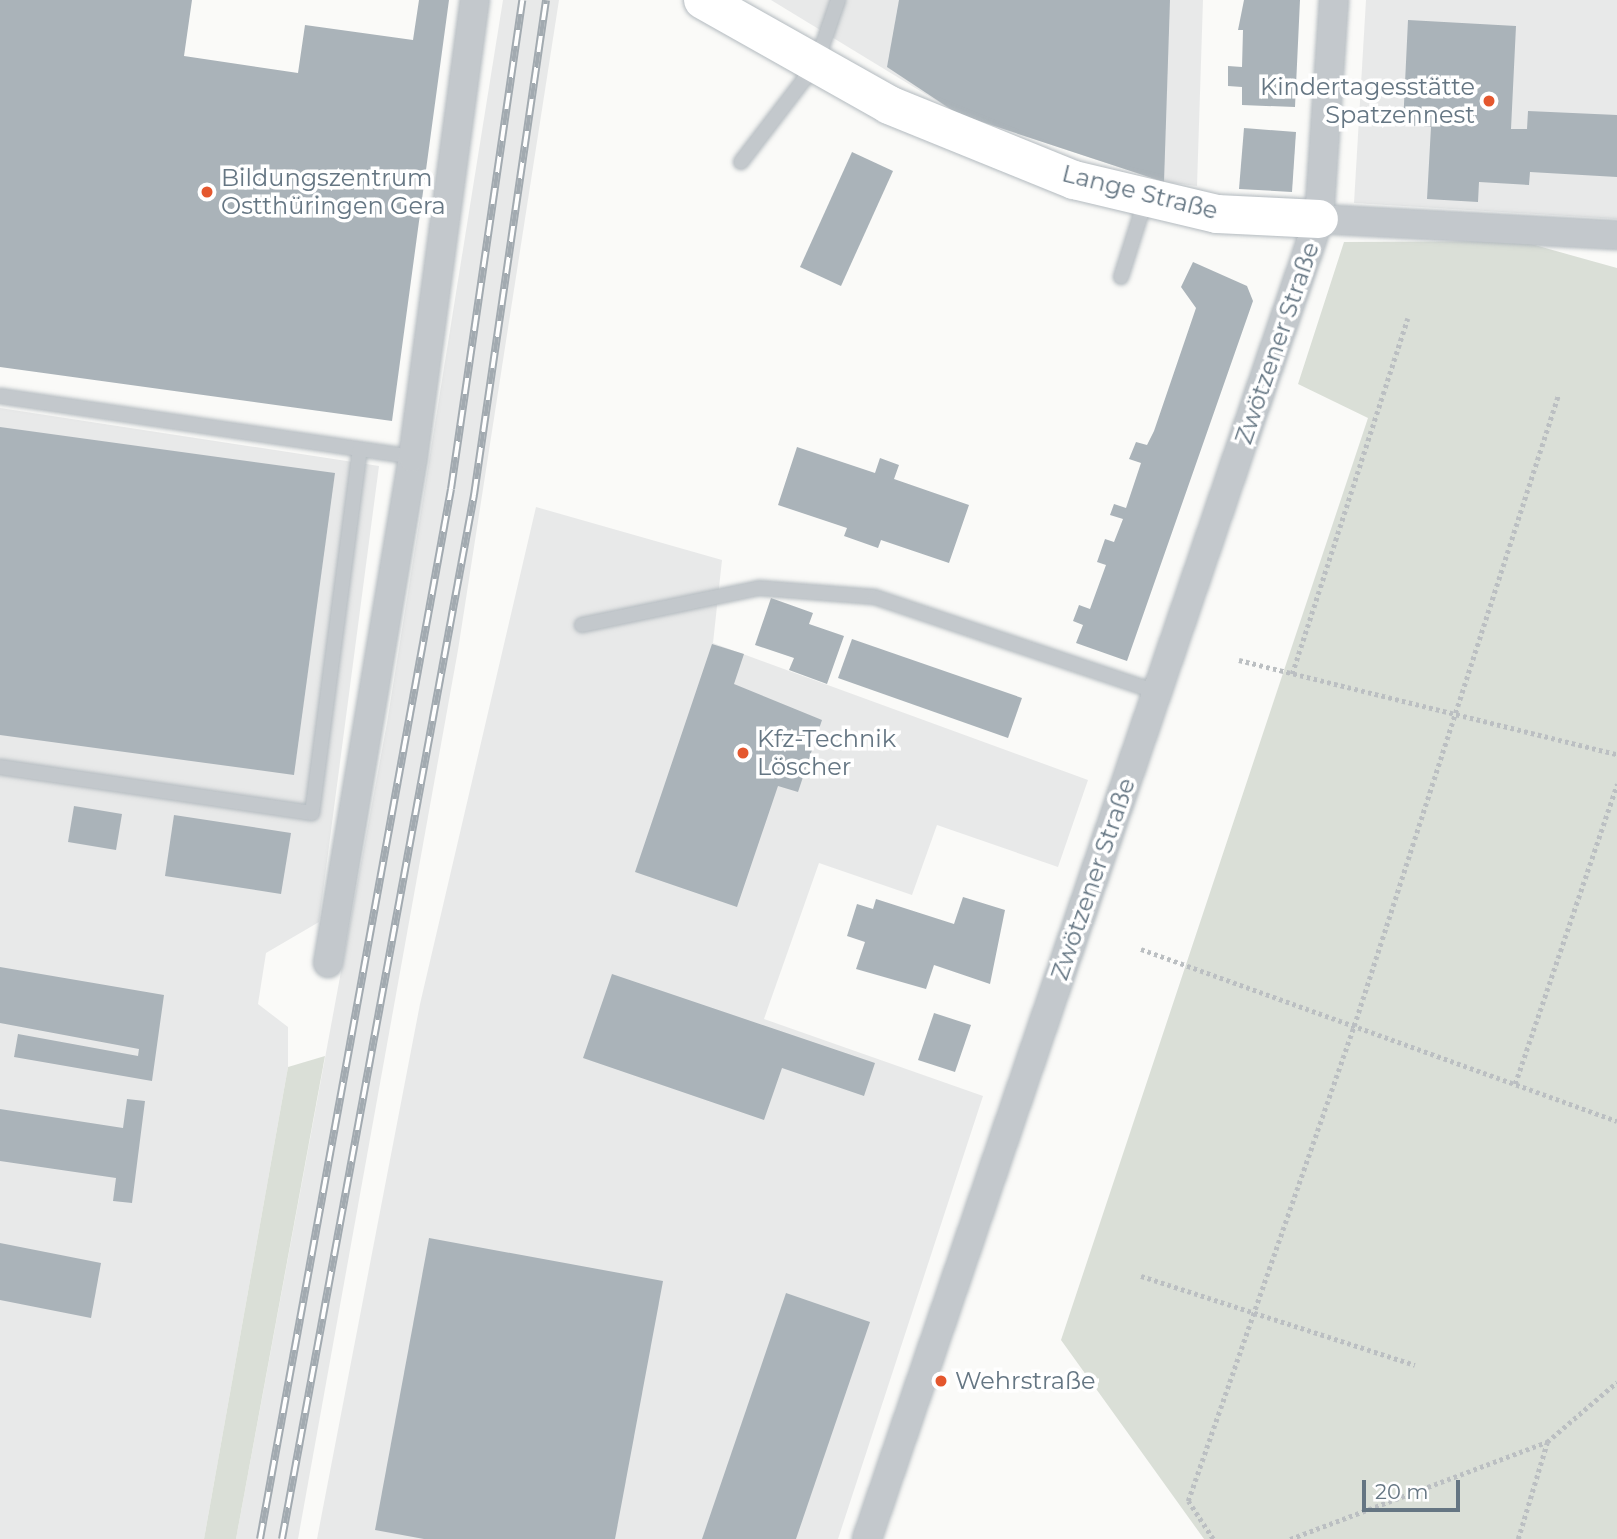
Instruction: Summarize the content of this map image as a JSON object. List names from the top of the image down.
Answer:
{
  "streets": {
    "street": ["Lange Straße", "Zwötzener Straße"]
  },
  "crossings": [
    ["Lange Straße", "Zwötzener Straße"]
  ],
  "places": [
    "Kindertagesstätte Spatzennest",
    "Bildungszentrum Ostthüringen Gera",
    "Kfz-Technik Löscher",
    "Wehrstraße"
  ],
  "scale_bar": "20 m"
}
